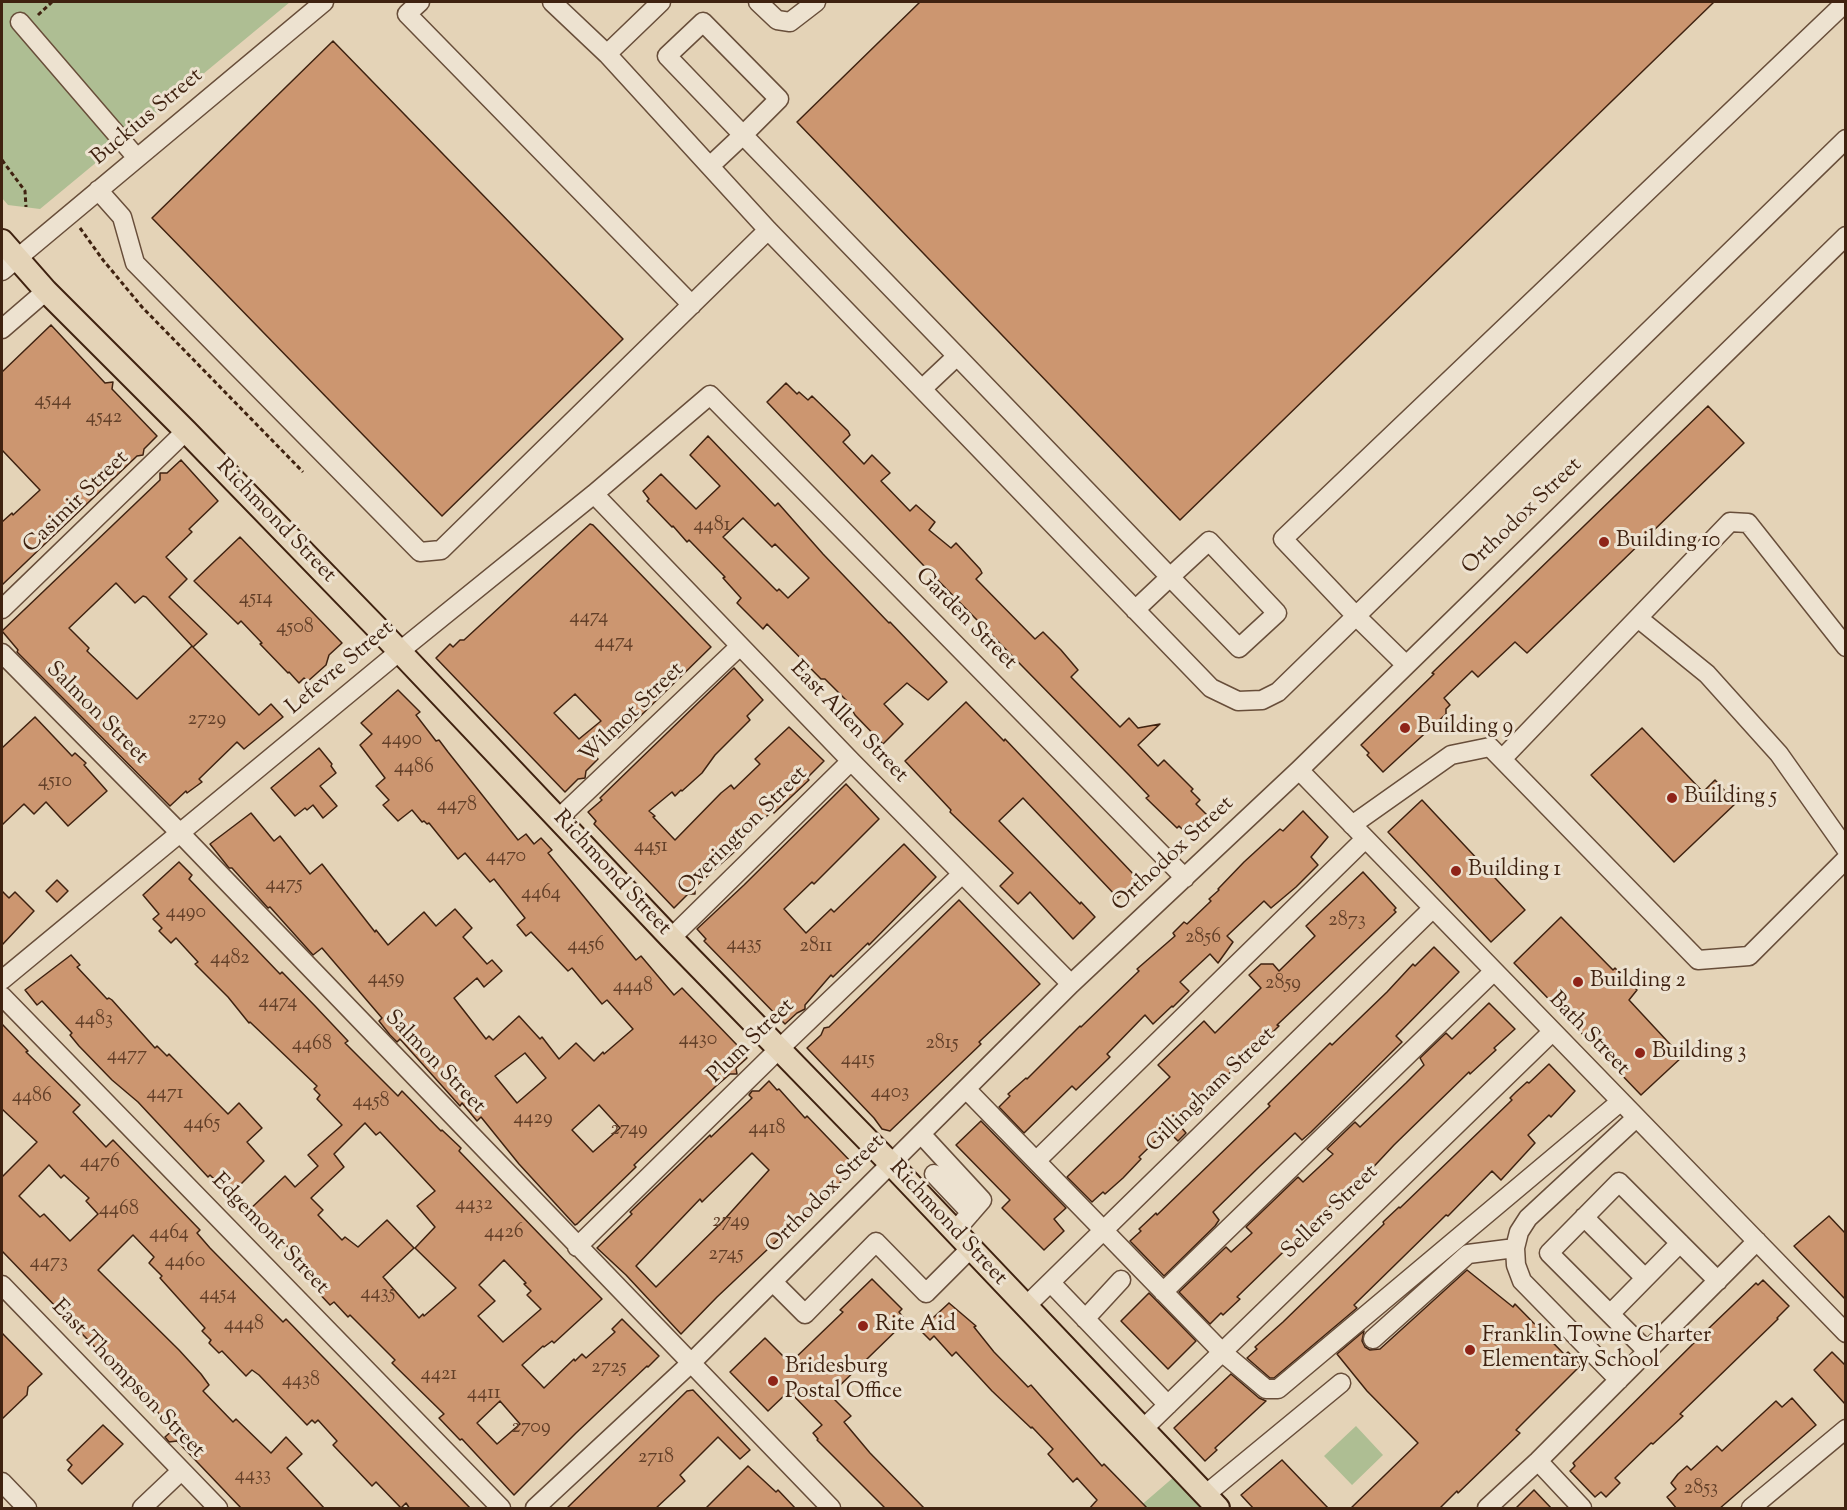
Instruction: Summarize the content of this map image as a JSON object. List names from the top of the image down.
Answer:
{
  "streets": {
    "main road": ["Richmond Street"],
    "street": [
      "Buckius Street",
      "Casimir Street",
      "Orthodox Street",
      "Garden Street",
      "Lefevre Street",
      "Salmon Street",
      "Wilmot Street",
      "East Allen Street",
      "Overington Street",
      "Bath Street",
      "Plum Street",
      "Gillingham Street",
      "Sellers Street",
      "Edgemont Street",
      "East Thompson Street"
    ]
  },
  "crossings": [
    ["Buckius Street", "Richmond Street"],
    ["Casimir Street", "Richmond Street"],
    ["Orthodox Street", "Richmond Street"],
    ["Orthodox Street", "Garden Street"],
    ["Orthodox Street", "Salmon Street"],
    ["Orthodox Street", "East Allen Street"],
    ["Orthodox Street", "Bath Street"],
    ["Richmond Street", "Lefevre Street"],
    ["Richmond Street", "Wilmot Street"],
    ["Richmond Street", "Overington Street"],
    ["Richmond Street", "Plum Street"],
    ["Richmond Street", "Gillingham Street"],
    ["Richmond Street", "Sellers Street"],
    ["Garden Street", "Lefevre Street"],
    ["Lefevre Street", "Salmon Street"],
    ["Lefevre Street", "East Allen Street"],
    ["Salmon Street", "Plum Street"],
    ["Wilmot Street", "East Allen Street"],
    ["East Allen Street", "Overington Street"],
    ["East Allen Street", "Plum Street"],
    ["Bath Street", "Gillingham Street"],
    ["Bath Street", "Sellers Street"]
  ],
  "places": [
    "Building 10",
    "Building 9",
    "Building 5",
    "Building 1",
    "Building 2",
    "Building 3",
    "Rite Aid",
    "Franklin Towne Charter Elementary School",
    "Bridesburg Postal Office"
  ],
  "house_numbers": [
    "4544",
    "4542",
    "4481",
    "4514",
    "4474",
    "4508",
    "4474",
    "2729",
    "4490",
    "4486",
    "4510",
    "4478",
    "4451",
    "4470",
    "4475",
    "4464",
    "4490",
    "2873",
    "2856",
    "4435",
    "4456",
    "2811",
    "4482",
    "4459",
    "2859",
    "4448",
    "4474",
    "4483",
    "4430",
    "2815",
    "4468",
    "4477",
    "4415",
    "4403",
    "4471",
    "4486",
    "4458",
    "4429",
    "4465",
    "4418",
    "2749",
    "4476",
    "4432",
    "4468",
    "2749",
    "4426",
    "4464",
    "2745",
    "4460",
    "4473",
    "4435",
    "4454",
    "4448",
    "2725",
    "4421",
    "4438",
    "4411",
    "2709",
    "2718",
    "4433",
    "2853"
  ]
}
